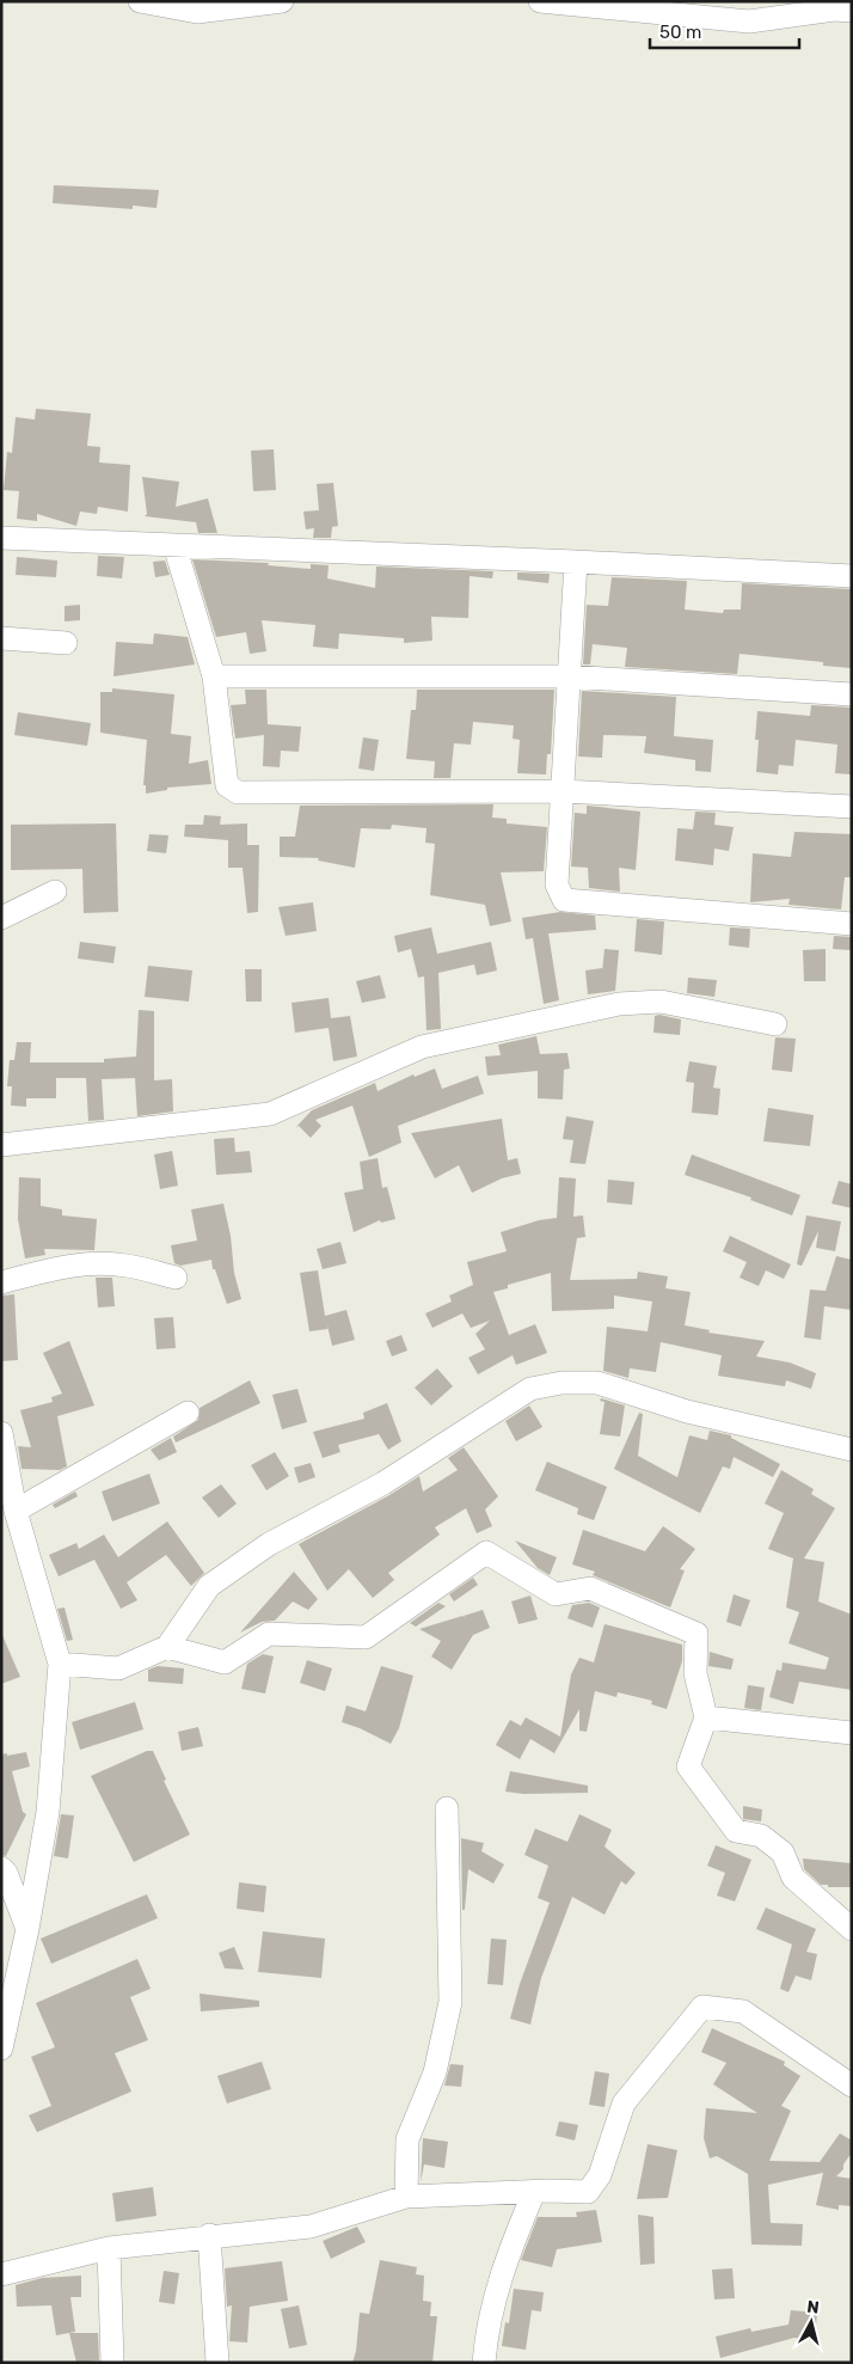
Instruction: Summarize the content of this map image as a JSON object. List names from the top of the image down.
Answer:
{
  "scale_bar": "50 m",
  "north": "top"
}
